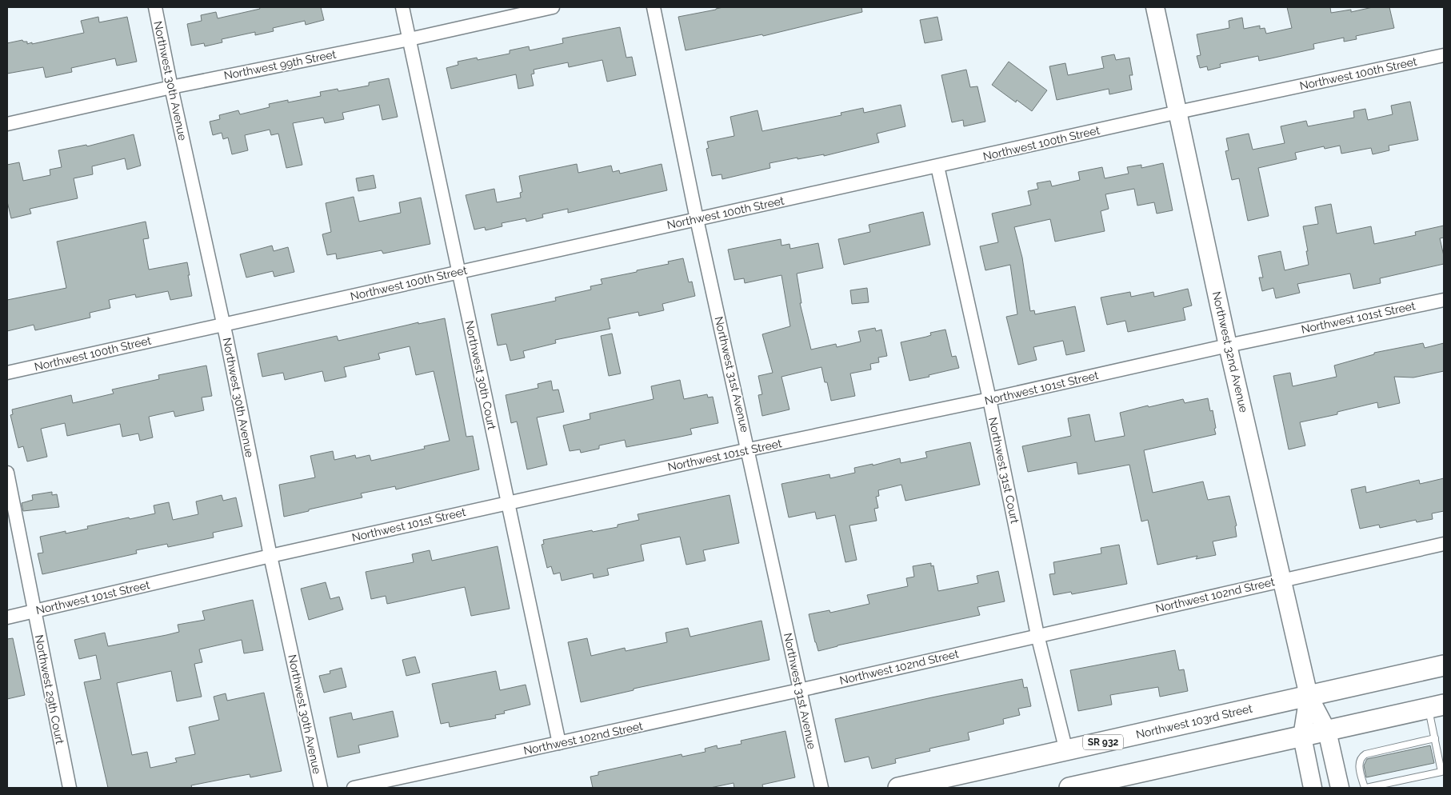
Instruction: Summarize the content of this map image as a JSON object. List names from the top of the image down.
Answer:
{
  "streets": {
    "main road": ["Northwest 32nd Avenue", "Northwest 103rd Street", "SR 932"],
    "street": [
      "Northwest 99th Street",
      "Northwest 100th Street",
      "Northwest 30th Avenue",
      "Northwest 101st Street",
      "Northwest 31st Avenue",
      "Northwest 30th Court",
      "Northwest 31st Court",
      "Northwest 102nd Street",
      "Northwest 29th Court"
    ]
  },
  "crossings": [
    ["Northwest 99th Street", "Northwest 30th Avenue"],
    ["Northwest 99th Street", "Northwest 30th Court"],
    ["Northwest 100th Street", "Northwest 30th Avenue"],
    ["Northwest 100th Street", "Northwest 32nd Avenue"],
    ["Northwest 100th Street", "Northwest 31st Avenue"],
    ["Northwest 100th Street", "Northwest 30th Court"],
    ["Northwest 100th Street", "Northwest 31st Court"],
    ["Northwest 30th Avenue", "Northwest 101st Street"],
    ["Northwest 101st Street", "Northwest 32nd Avenue"],
    ["Northwest 101st Street", "Northwest 31st Avenue"],
    ["Northwest 101st Street", "Northwest 30th Court"],
    ["Northwest 101st Street", "Northwest 31st Court"],
    ["Northwest 101st Street", "Northwest 29th Court"],
    ["Northwest 32nd Avenue", "Northwest 102nd Street"],
    ["Northwest 32nd Avenue", "Northwest 103rd Street"],
    ["Northwest 31st Avenue", "Northwest 102nd Street"],
    ["Northwest 30th Court", "Northwest 102nd Street"],
    ["Northwest 31st Court", "Northwest 102nd Street"],
    ["Northwest 31st Court", "Northwest 103rd Street"]
  ]
}
